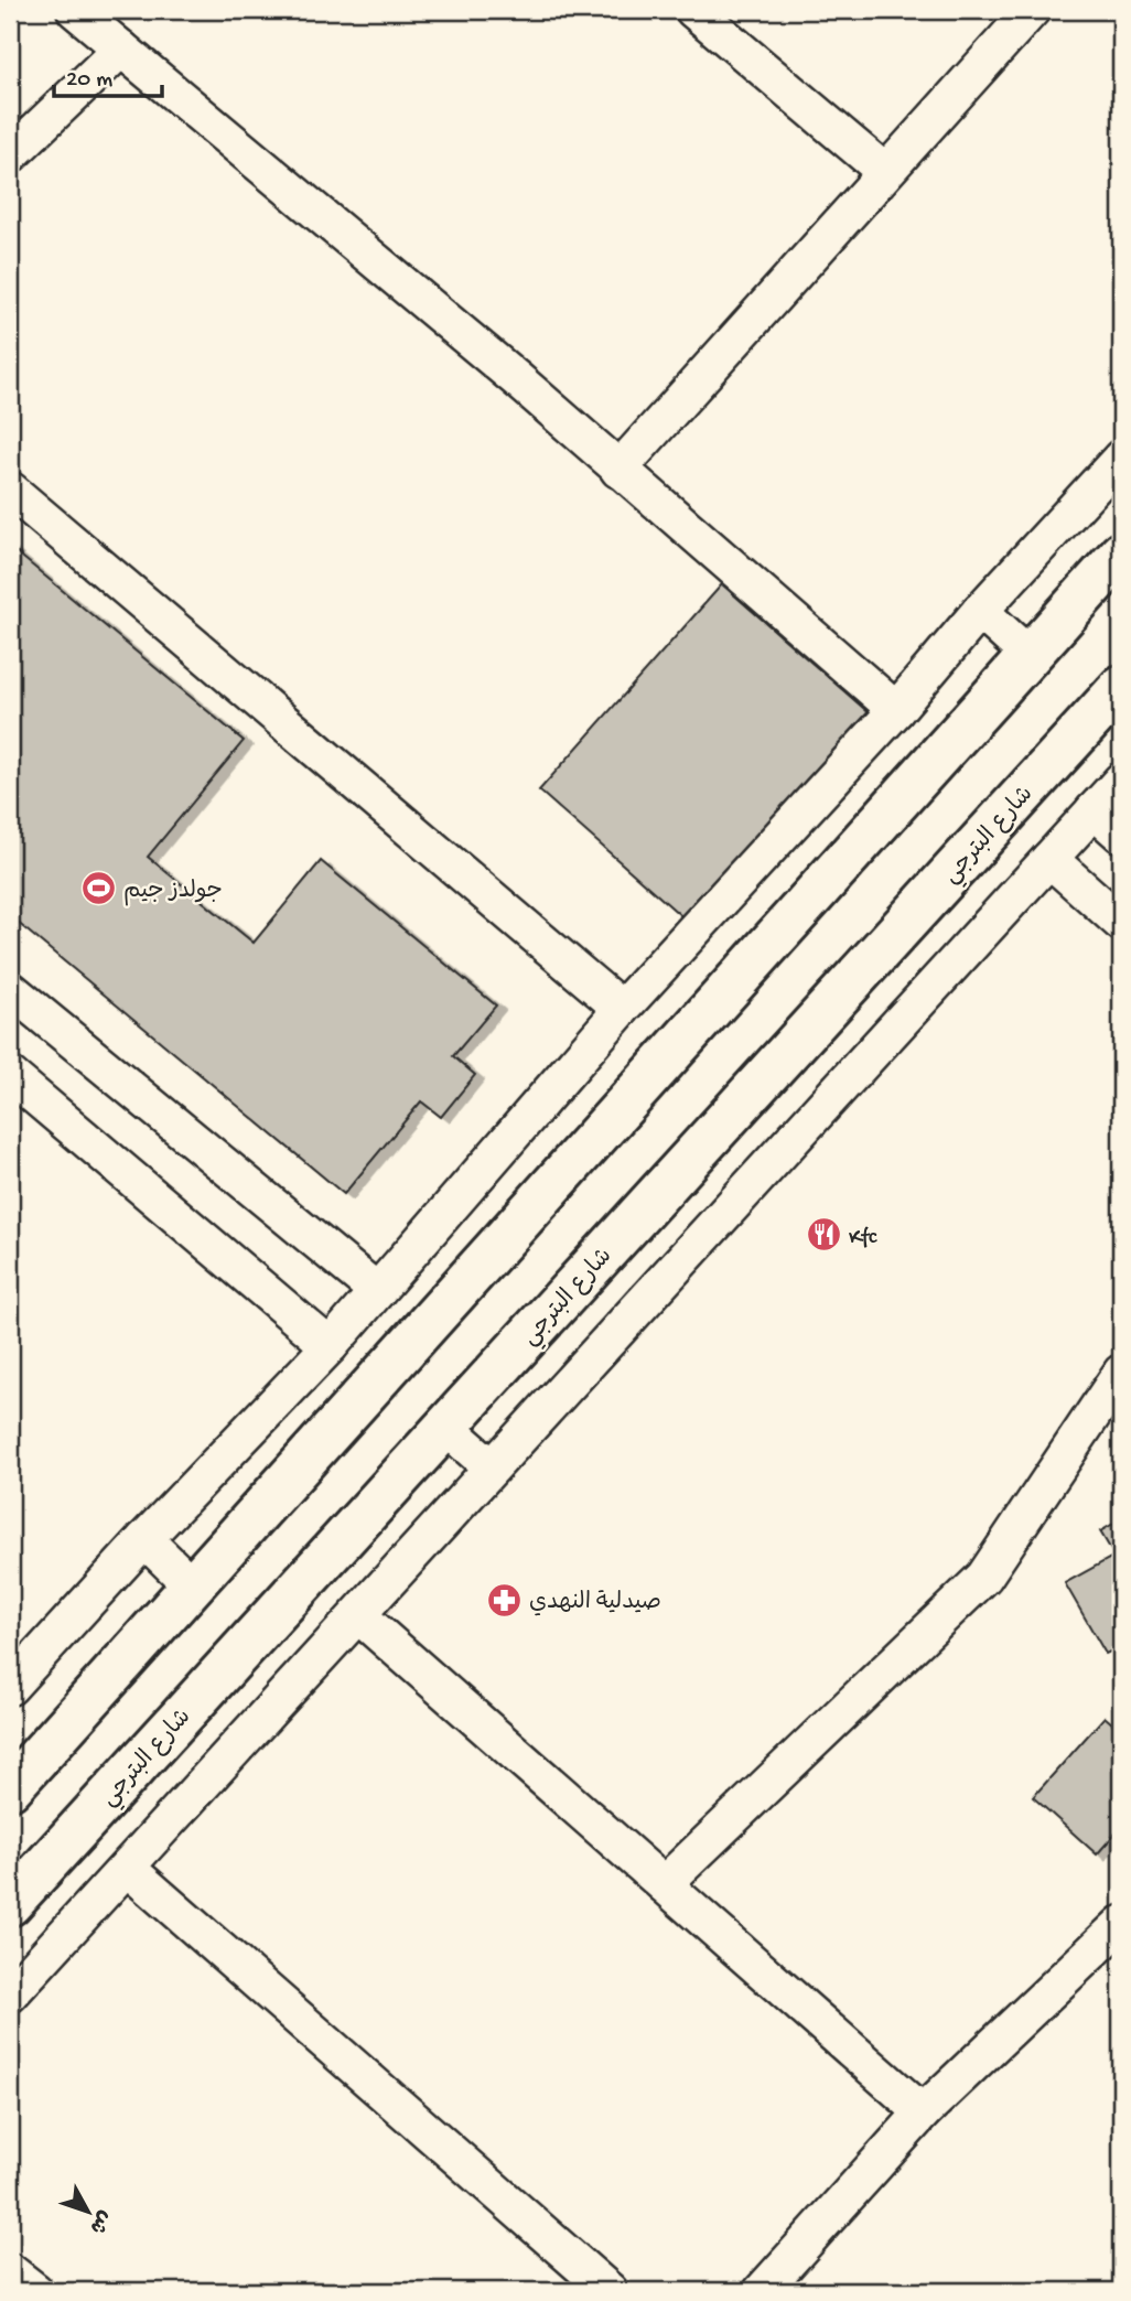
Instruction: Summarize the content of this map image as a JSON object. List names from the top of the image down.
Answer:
{
  "streets": {
    "main road": ["شارع البترجي"]
  },
  "places": {
    "sports": ["جولدز جيم"],
    "restaurant": ["Kfc"],
    "pharmacy": ["صيدلية النهدي"]
  },
  "scale_bar": "20 m",
  "north": "bottom right"
}
